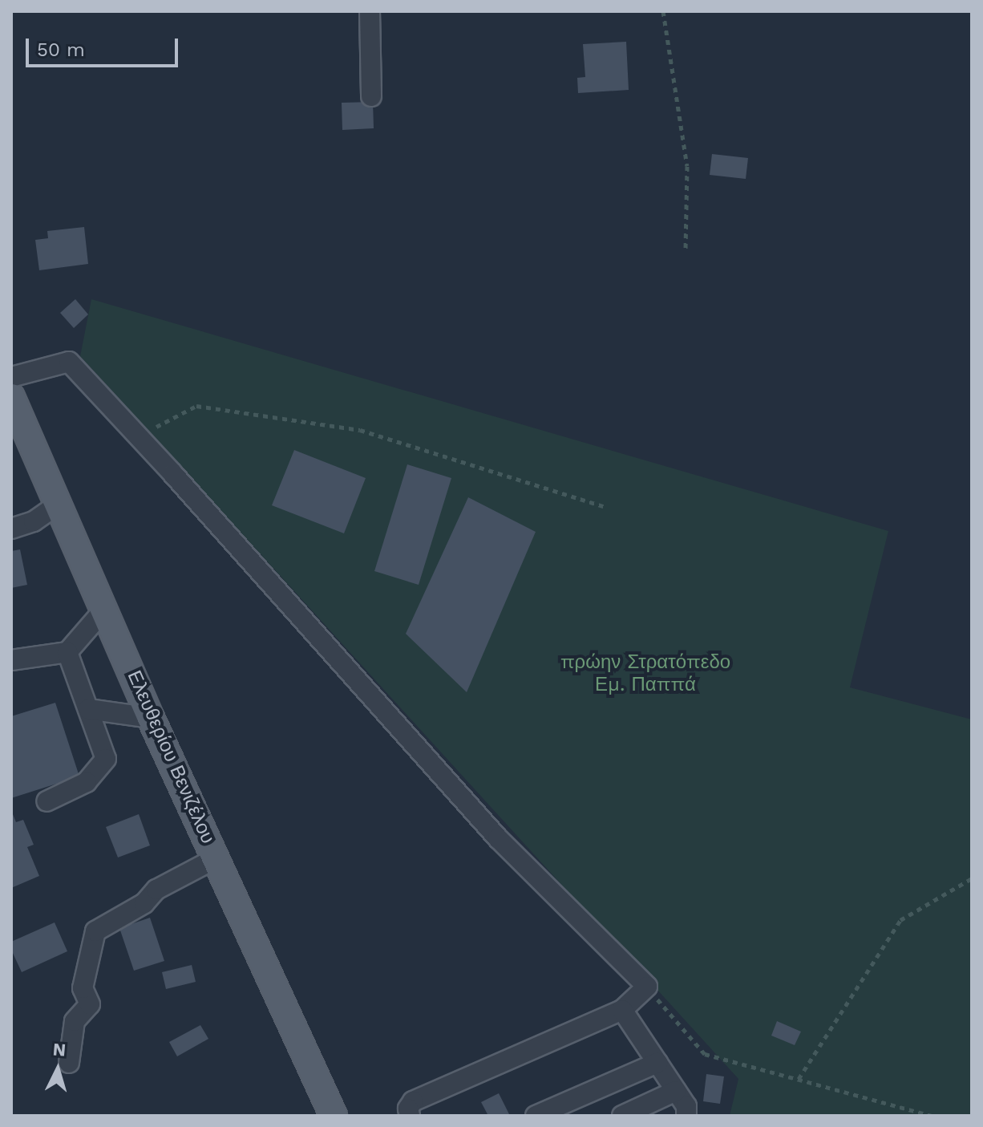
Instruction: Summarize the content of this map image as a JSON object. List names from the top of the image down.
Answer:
{
  "streets": {
    "main road": ["Ελευθερίου Βενιζέλου"]
  },
  "parks": ["πρώην Στρατόπεδο Εμ. Παππά"],
  "scale_bar": "50 m",
  "north": "top"
}
